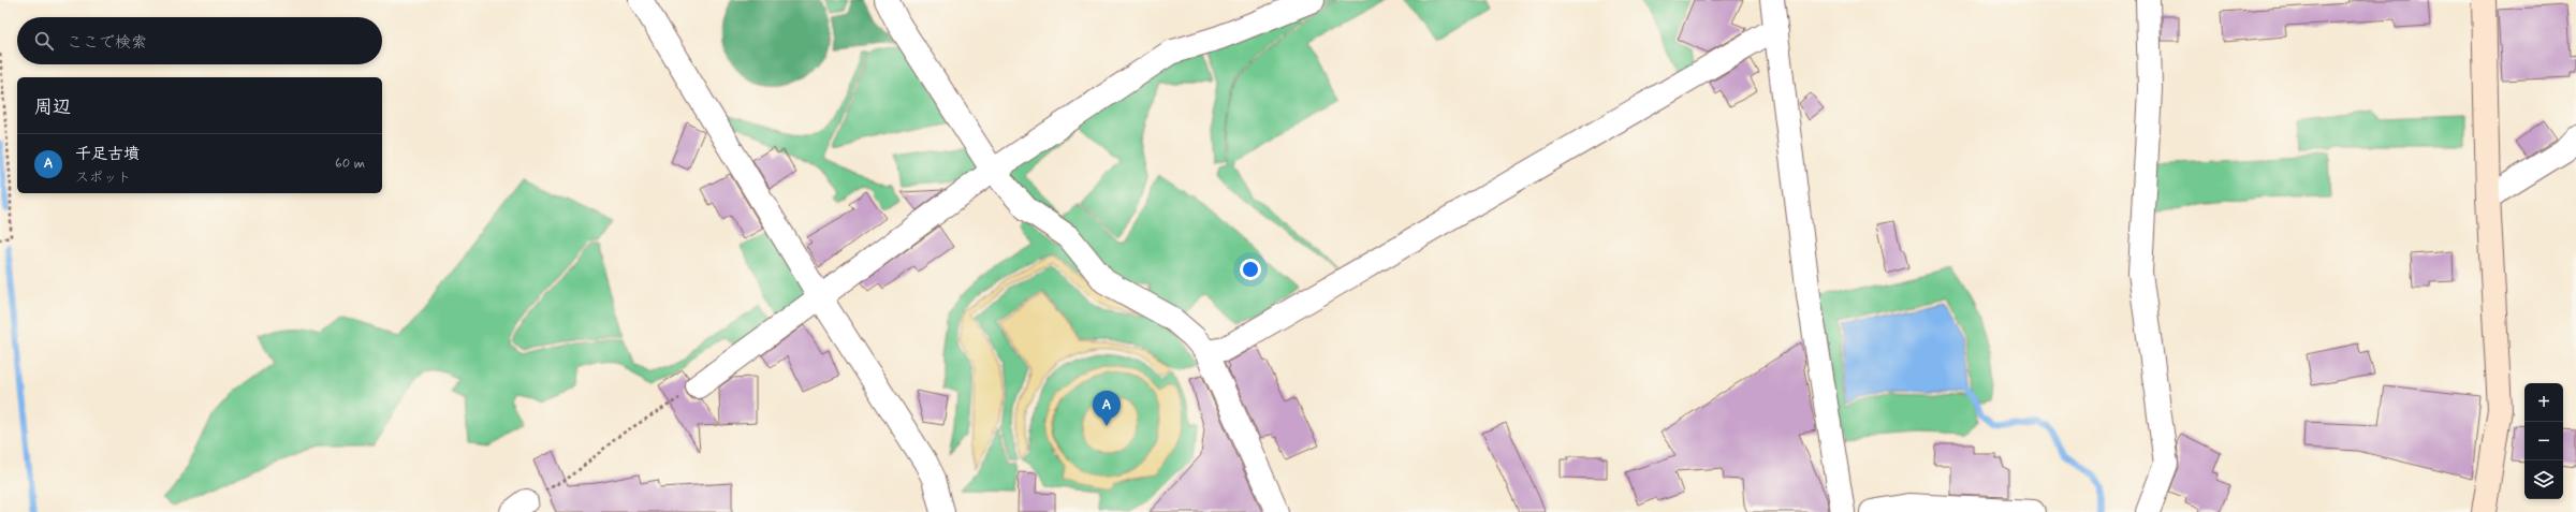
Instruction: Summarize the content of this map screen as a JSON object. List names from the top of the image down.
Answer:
{
  "page": {
    "search": "ここで検索",
    "heading": "周辺",
    "list": [
      {
        "mark": "A",
        "name": "千足古墳",
        "note": "スポット",
        "value": "60 m"
      }
    ],
    "map_buttons": ["+", "−"],
    "pins": "A"
  }
}
